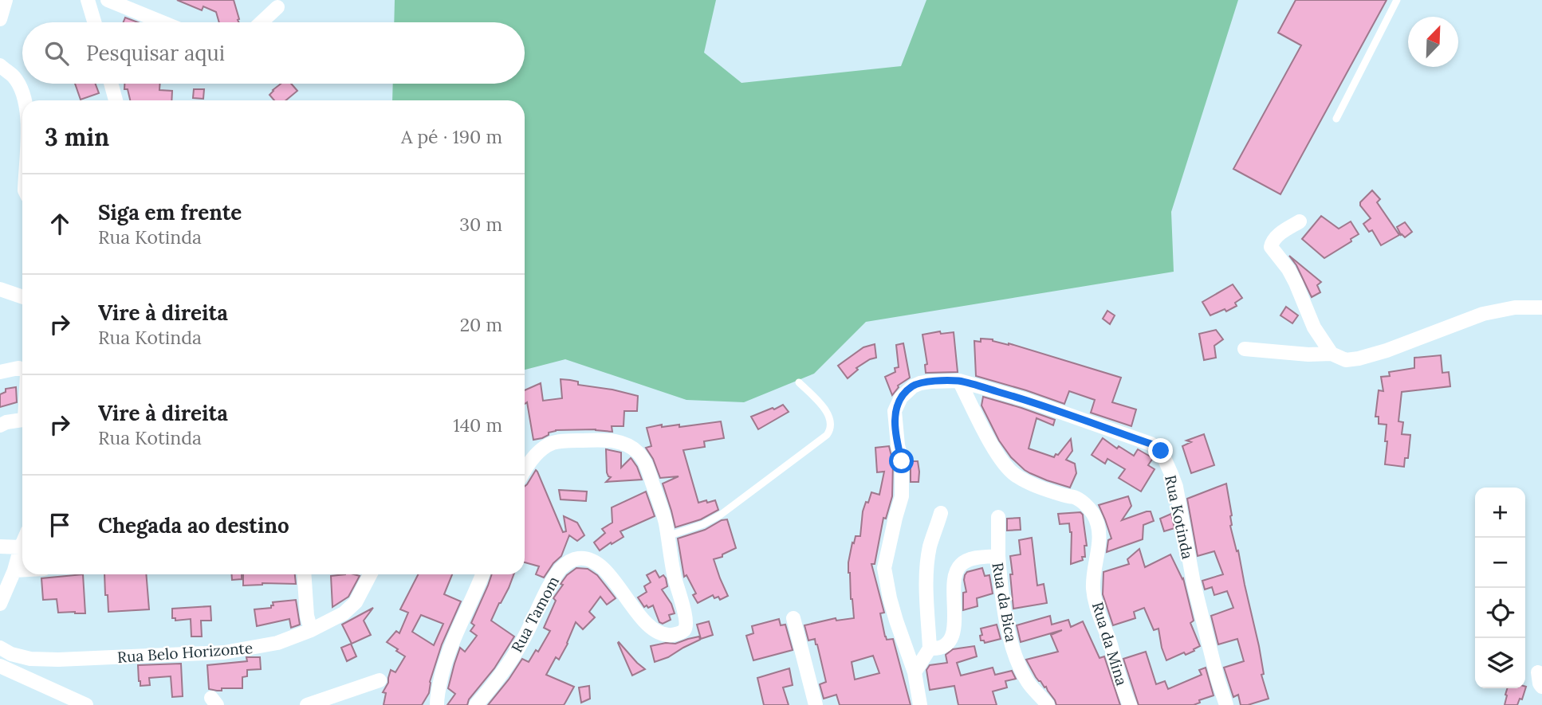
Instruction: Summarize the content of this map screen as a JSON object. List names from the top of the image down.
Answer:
{
  "streets": {
    "street": [
      "Rua Kotinda",
      "Rua da Bica",
      "Rua Tamom",
      "Rua da Mina",
      "Rua Belo Horizonte"
    ]
  },
  "crossings": [
    ["Rua Kotinda", "Rua da Bica"],
    ["Rua Kotinda", "Rua da Mina"]
  ],
  "north": "top right",
  "page": {
    "search": "Pesquisar aqui",
    "heading": ["3 min", "A pé · 190 m"],
    "list": [
      ["Siga em frente", "Rua Kotinda", "30 m"],
      ["Vire à direita", "Rua Kotinda", "20 m"],
      ["Vire à direita", "Rua Kotinda", "140 m"],
      "Chegada ao destino"
    ],
    "map_buttons": ["+", "−"]
  }
}
